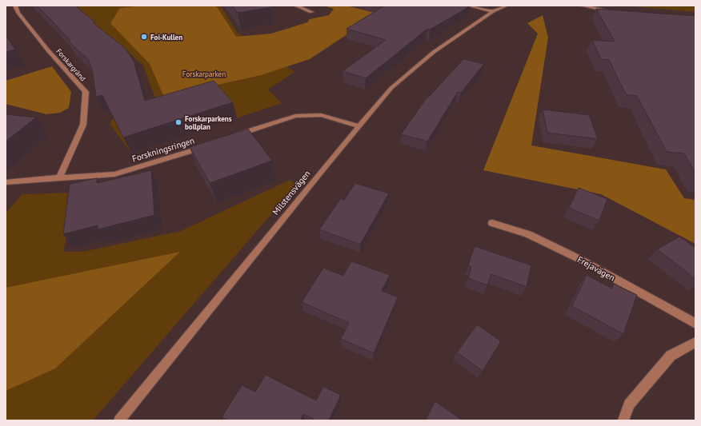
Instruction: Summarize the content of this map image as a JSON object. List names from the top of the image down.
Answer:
{
  "streets": {
    "street": [
      "Forskargränd",
      "Forskningsringen",
      "Milstensvägen",
      "Frejavägen"
    ]
  },
  "crossings": [
    ["Forskargränd", "Forskningsringen"]
  ],
  "parks": ["Forskarparken"],
  "places": ["Foi-Kullen", "Forskarparkens bollplan"]
}
